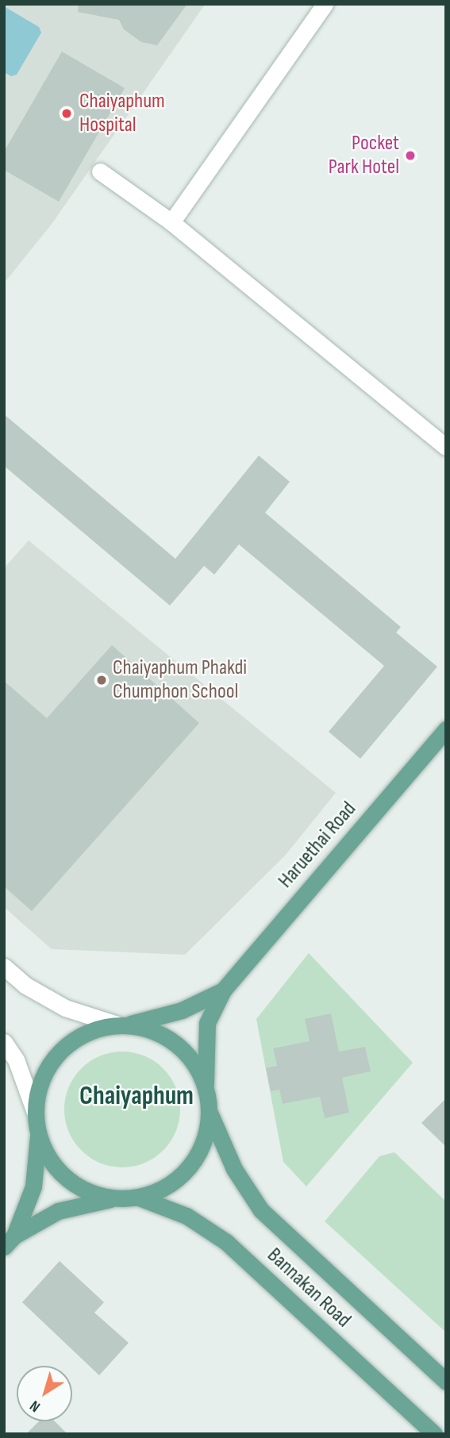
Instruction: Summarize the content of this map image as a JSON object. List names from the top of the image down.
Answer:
{
  "streets": {
    "main road": ["Haruethai Road", "Bannakan Road"]
  },
  "crossings": [
    ["Haruethai Road", "Bannakan Road"]
  ],
  "districts": ["Chaiyaphum"],
  "places": ["Chaiyaphum Hospital", "Pocket Park Hotel", "Chaiyaphum Phakdi Chumphon School"],
  "north": "bottom left"
}
